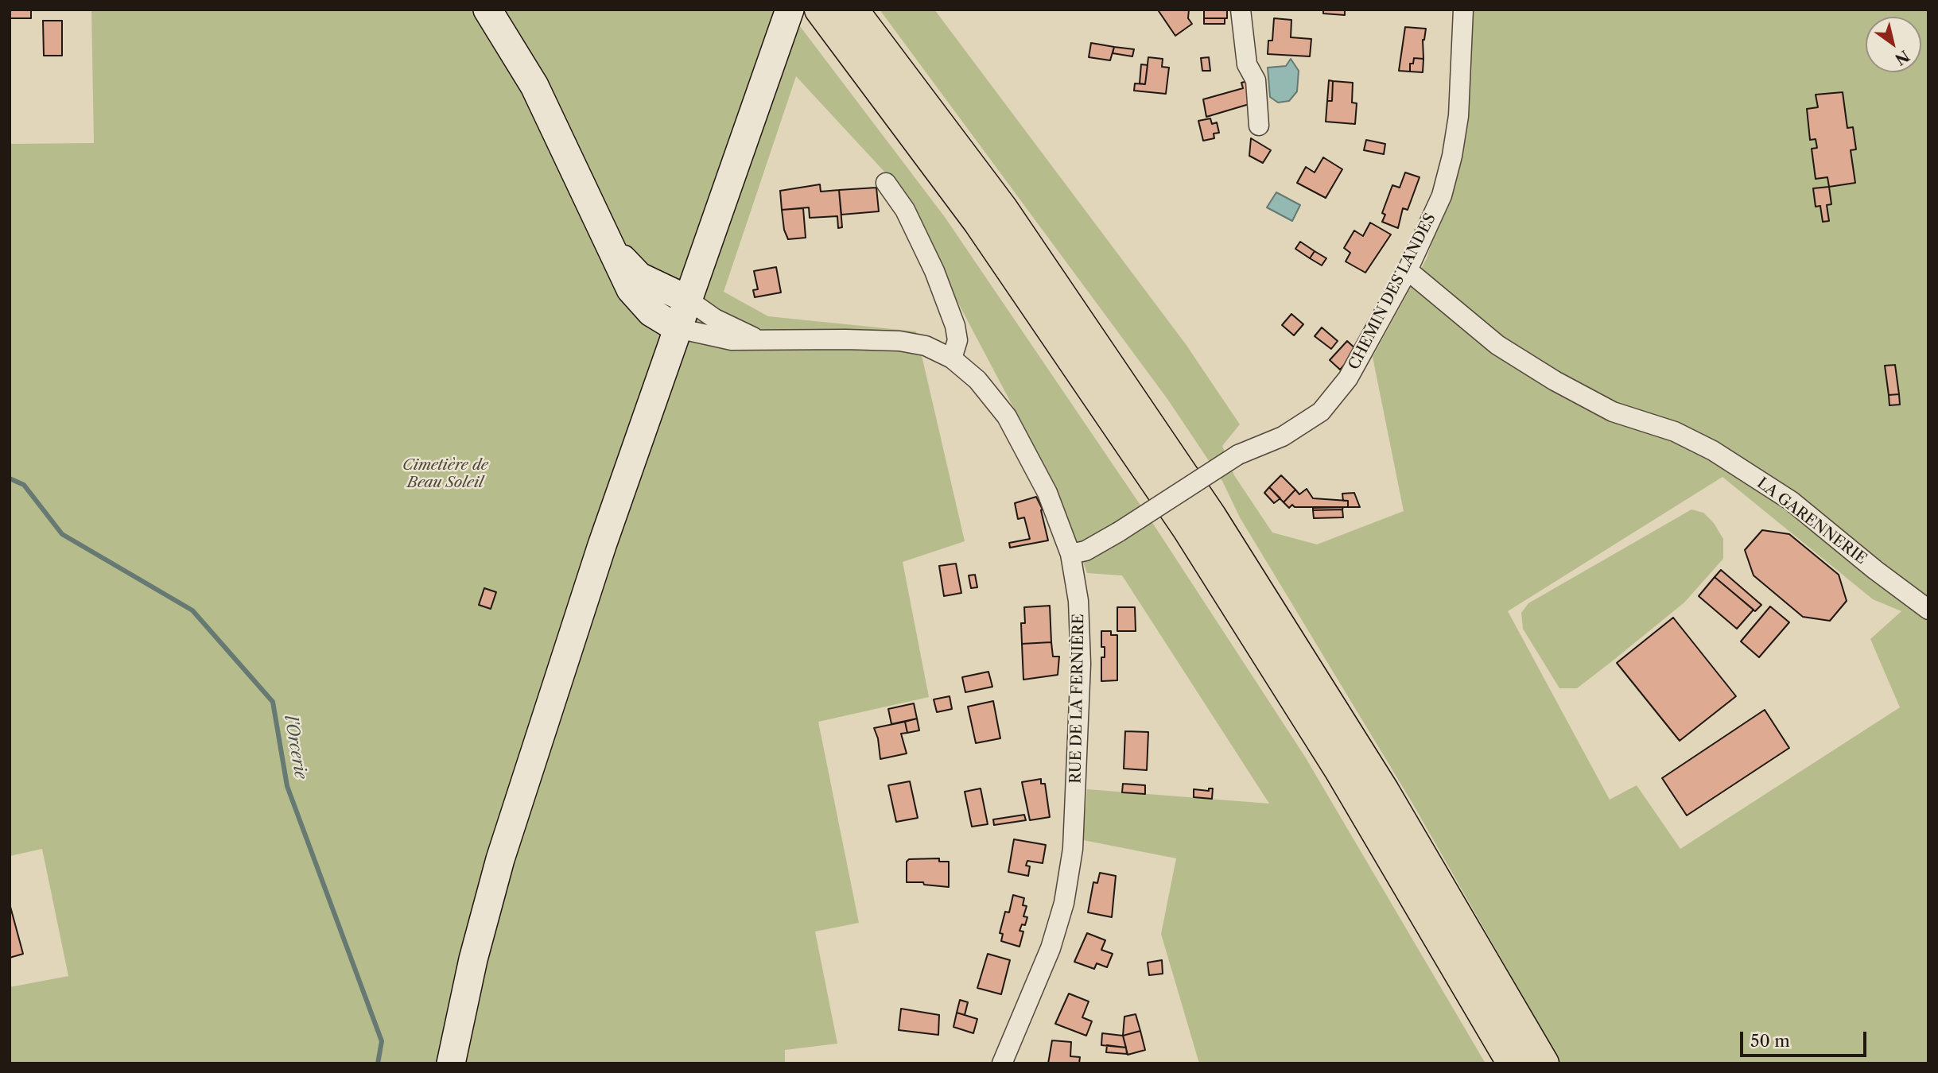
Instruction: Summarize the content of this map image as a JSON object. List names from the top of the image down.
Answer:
{
  "streets": {
    "street": ["CHEMIN DES LANDES", "LA GARENNERIE", "RUE DE LA FERNIÈRE"]
  },
  "crossings": [
    ["CHEMIN DES LANDES", "LA GARENNERIE"],
    ["CHEMIN DES LANDES", "RUE DE LA FERNIÈRE"]
  ],
  "water": ["l'Orcerie"],
  "parks": ["Cimetière de Beau Soleil"],
  "scale_bar": "50 m",
  "north": "bottom right"
}
